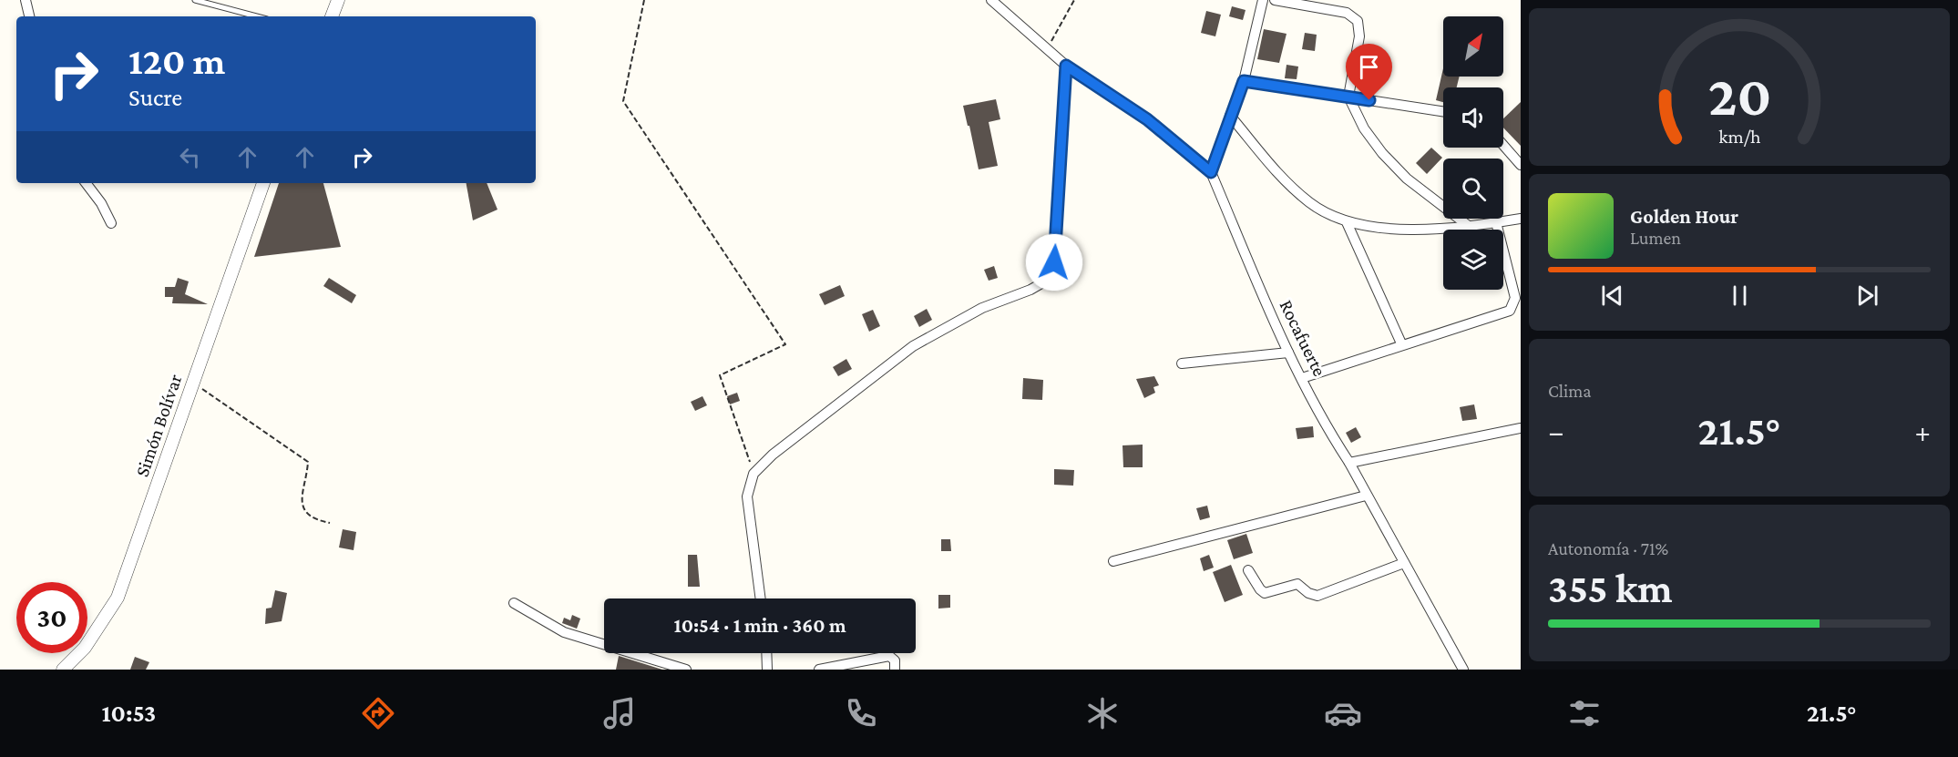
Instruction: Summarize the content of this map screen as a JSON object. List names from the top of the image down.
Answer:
{
  "streets": {
    "street": ["Rocafuerte", "Simón Bolívar"]
  },
  "north": "top right",
  "page": {
    "turn": ["120 m", "Sucre"],
    "song": ["Golden Hour", "Lumen"],
    "tile": [
      "Clima",
      ["Autonomía · 71%", "355 km"]
    ],
    "heat": ["−", "21.5°", "+"],
    "limit": "30",
    "trip": "10:54 · 1 min · 360 m",
    "tabs": ["10:53", "21.5°"],
    "gauge": ["20", "km/h"]
  }
}
